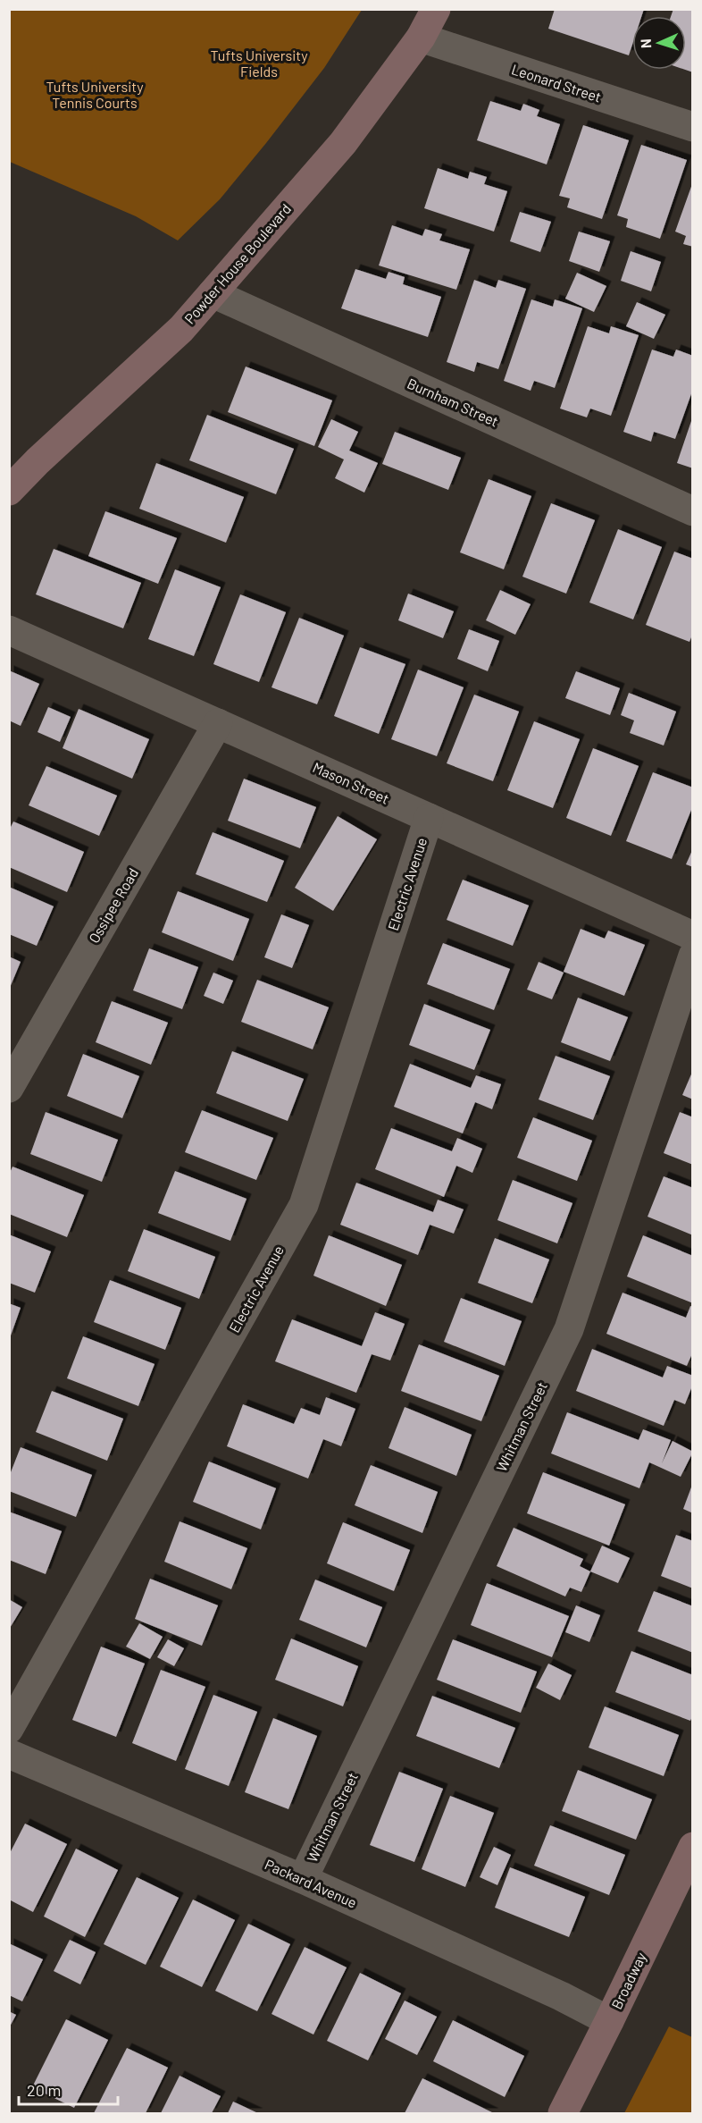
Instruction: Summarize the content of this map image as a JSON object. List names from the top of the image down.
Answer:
{
  "streets": {
    "main road": ["Powder House Boulevard", "Broadway"],
    "street": [
      "Leonard Street",
      "Burnham Street",
      "Mason Street",
      "Electric Avenue",
      "Ossipee Road",
      "Whitman Street",
      "Packard Avenue"
    ]
  },
  "crossings": [
    ["Leonard Street", "Powder House Boulevard"],
    ["Powder House Boulevard", "Burnham Street"],
    ["Mason Street", "Electric Avenue"],
    ["Mason Street", "Ossipee Road"],
    ["Whitman Street", "Packard Avenue"],
    ["Packard Avenue", "Broadway"]
  ],
  "parks": ["Tufts University Fields", "Tufts University Tennis Courts"],
  "scale_bar": "20 m",
  "north": "left"
}
